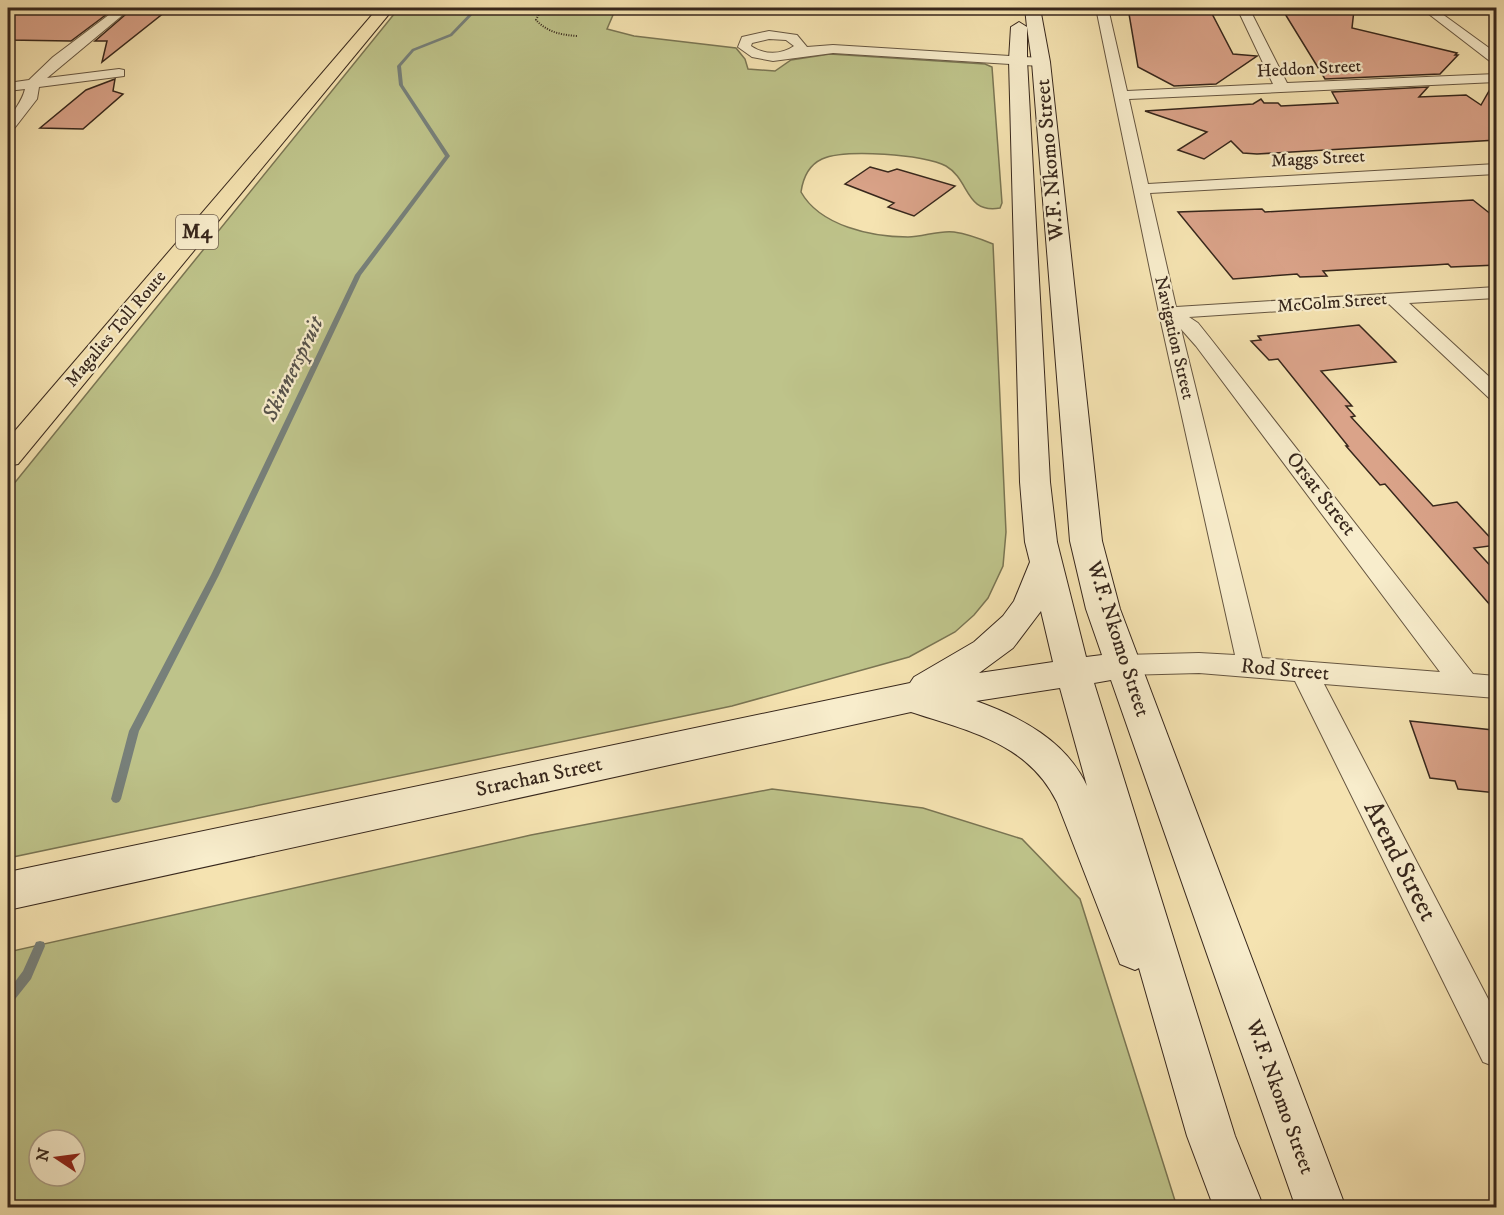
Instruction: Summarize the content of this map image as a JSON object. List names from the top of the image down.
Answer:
{
  "streets": {
    "highway": ["M4", "Magalies Toll Route"],
    "main road": ["W.F. Nkomo Street", "Rod Street", "Strachan Street"],
    "street": [
      "Heddon Street",
      "Maggs Street",
      "McColm Street",
      "Navigation Street",
      "Orsat Street",
      "Arend Street"
    ]
  },
  "crossings": [
    ["Heddon Street", "Navigation Street"],
    ["Maggs Street", "Navigation Street"],
    ["W.F. Nkomo Street", "Rod Street"],
    ["W.F. Nkomo Street", "Strachan Street"],
    ["McColm Street", "Navigation Street"],
    ["McColm Street", "Orsat Street"],
    ["Navigation Street", "Orsat Street"],
    ["Navigation Street", "Rod Street"],
    ["Orsat Street", "Rod Street"],
    ["Rod Street", "Strachan Street"],
    ["Rod Street", "Arend Street"]
  ],
  "water": ["Skinnerspruit"],
  "north": "left"
}
